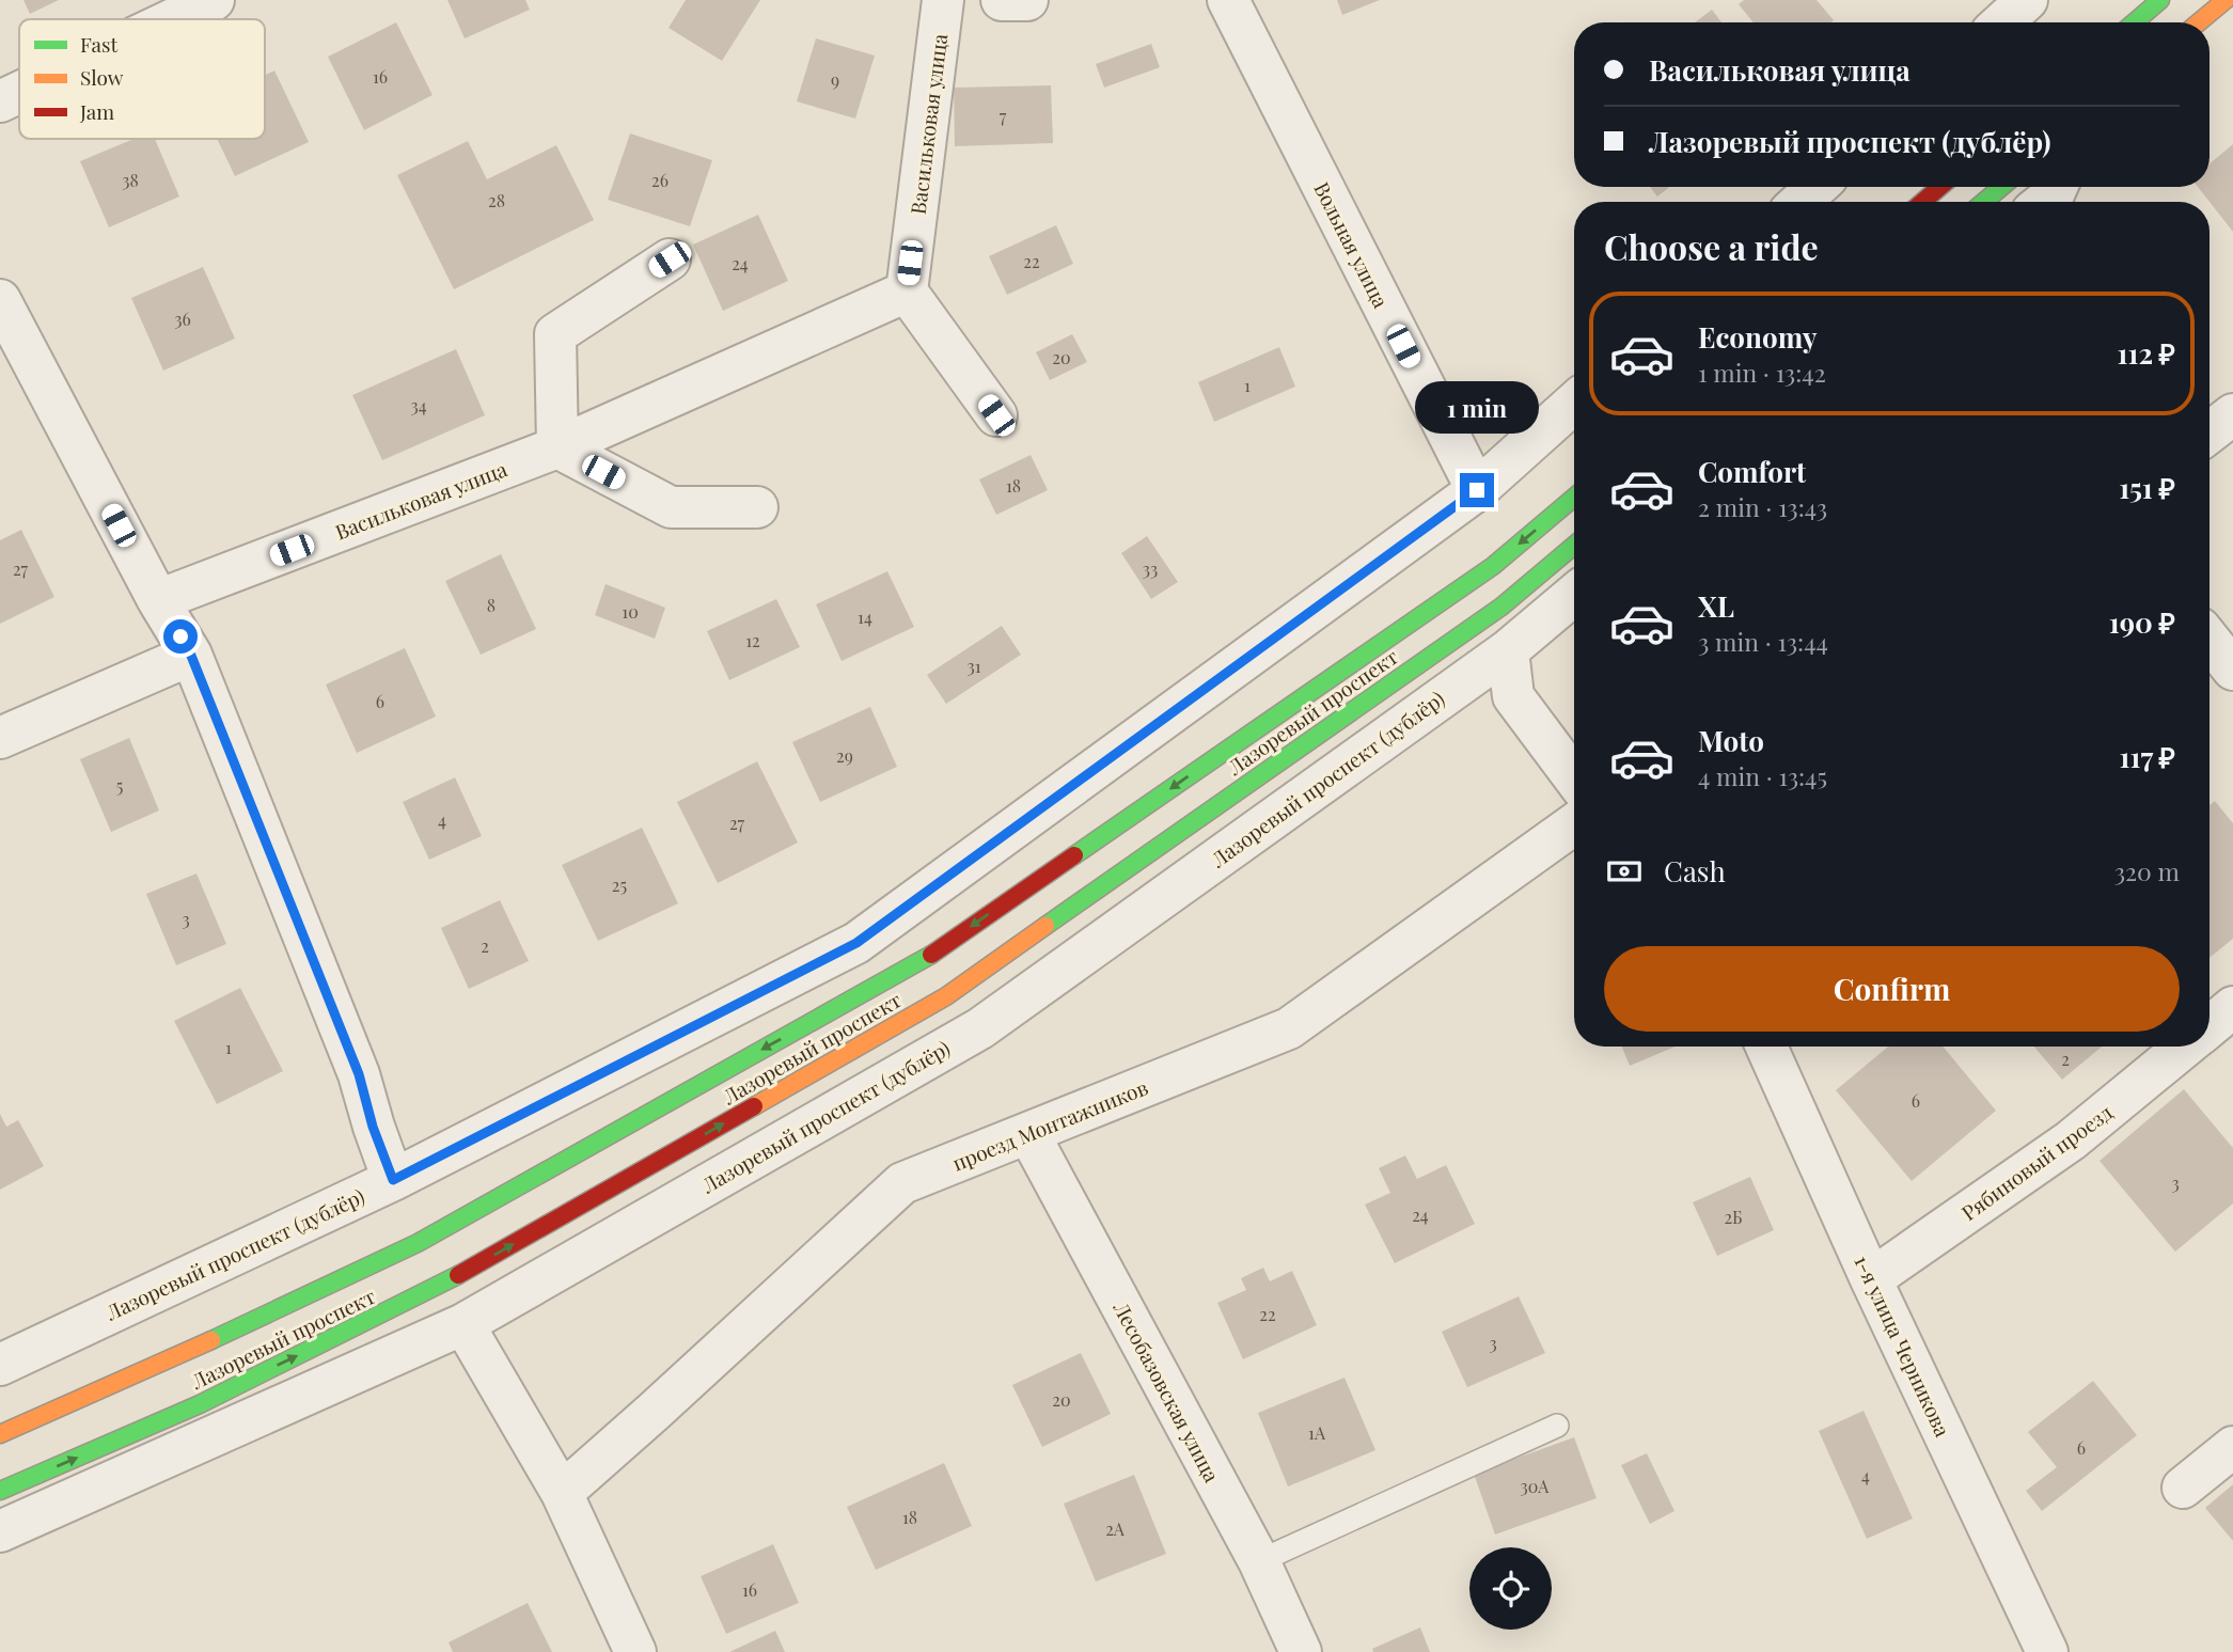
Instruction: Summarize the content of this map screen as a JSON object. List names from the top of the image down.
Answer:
{
  "streets": {
    "street": [
      "Васильковая улица",
      "Вольная улица",
      "Лазоревый проспект",
      "Лазоревый проспект (дублёр)",
      "проезд Монтажников",
      "Рябиновый проезд",
      "1-я улица Черникова",
      "Лесобазовская улица"
    ]
  },
  "crossings": [
    ["Вольная улица", "Лазоревый проспект (дублёр)"],
    ["проезд Монтажников", "Лесобазовская улица"],
    ["Рябиновый проезд", "1-я улица Черникова"]
  ],
  "house_numbers": [
    "16",
    "9",
    "7",
    "38",
    "26",
    "28",
    "22",
    "24",
    "36",
    "20",
    "1",
    "34",
    "18",
    "27",
    "33",
    "8",
    "10",
    "14",
    "12",
    "31",
    "6",
    "29",
    "5",
    "4",
    "27",
    "25",
    "3",
    "2",
    "1",
    "2",
    "6",
    "3",
    "24",
    "2Б",
    "22",
    "3",
    "20",
    "1А",
    "6",
    "4",
    "30А",
    "18",
    "2А",
    "16"
  ],
  "legend": ["Fast", "Slow", "Jam"],
  "page": {
    "banner": ["Васильковая улица", "Лазоревый проспект (дублёр)"],
    "heading": "Choose a ride",
    "list": [
      {
        "name": "Economy",
        "note": "1 min · 13:42",
        "value": "112 ₽"
      },
      {
        "name": "Comfort",
        "note": "2 min · 13:43",
        "value": "151 ₽"
      },
      {
        "name": "XL",
        "note": "3 min · 13:44",
        "value": "190 ₽"
      },
      {
        "name": "Moto",
        "note": "4 min · 13:45",
        "value": "117 ₽"
      }
    ],
    "bubble": "1 min",
    "pay": ["Cash", "320 m"],
    "buttons": "Confirm"
  }
}
